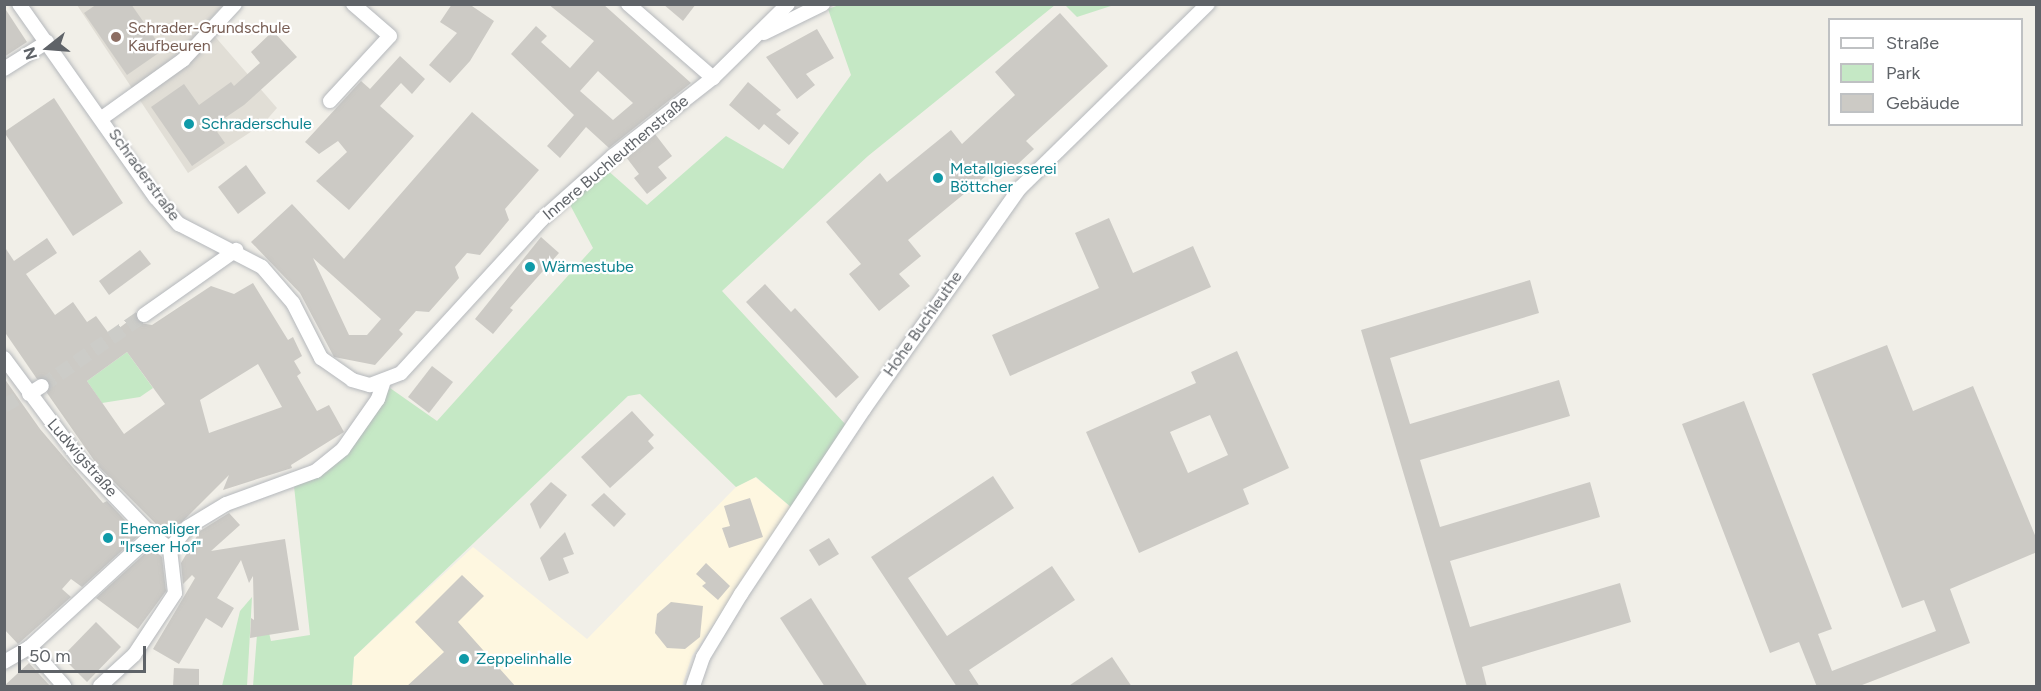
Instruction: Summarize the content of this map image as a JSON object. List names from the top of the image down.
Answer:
{
  "streets": {
    "street": [
      "Innere Buchleuthenstraße",
      "Schraderstraße",
      "Hohe Buchleuthe",
      "Ludwigstraße"
    ]
  },
  "crossings": [
    ["Innere Buchleuthenstraße", "Schraderstraße"]
  ],
  "places": [
    "Schrader-Grundschule Kaufbeuren",
    "Schraderschule",
    "Metallgiesserei Böttcher",
    "Wärmestube",
    "Ehemaliger \"Irseer Hof\"",
    "Zeppelinhalle"
  ],
  "legend": ["Straße", "Park", "Gebäude"],
  "scale_bar": "50 m",
  "north": "left"
}
